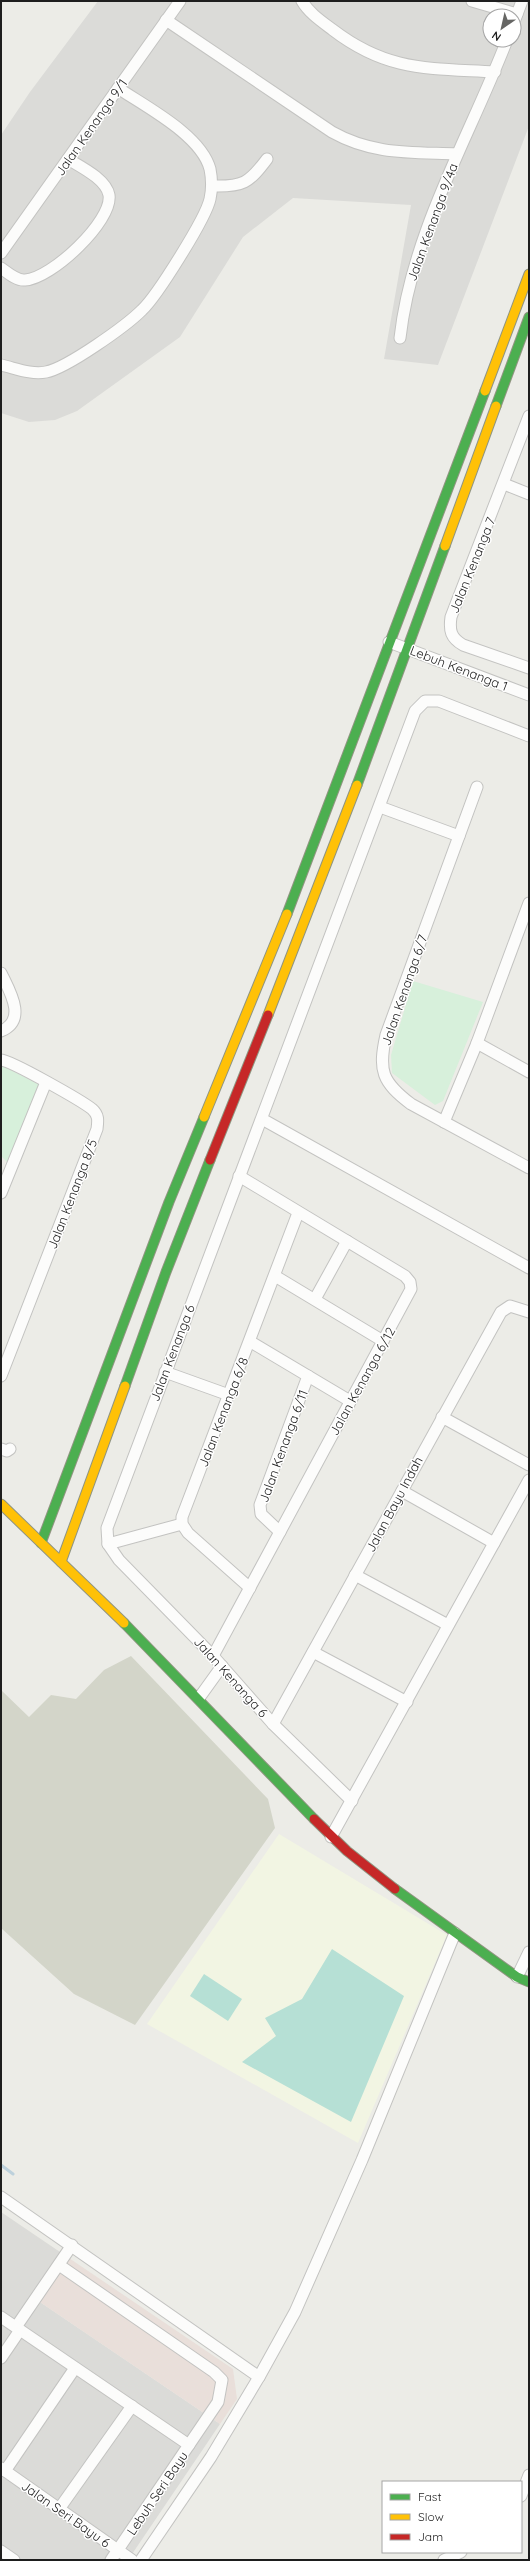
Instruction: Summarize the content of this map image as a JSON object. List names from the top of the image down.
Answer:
{
  "streets": {
    "street": [
      "Jalan Kenanga 9/1",
      "Jalan Kenanga 9/4a",
      "Jalan Kenanga 7",
      "Lebuh Kenanga 1",
      "Jalan Kenanga 6/7",
      "Jalan Kenanga 8/5",
      "Jalan Kenanga 6",
      "Jalan Kenanga 6/12",
      "Jalan Kenanga 6/8",
      "Jalan Kenanga 6/11",
      "Jalan Bayu Indah",
      "Lebuh Seri Bayu",
      "Jalan Seri Bayu 6"
    ]
  },
  "crossings": [
    ["Jalan Kenanga 6", "Jalan Kenanga 6/12"],
    ["Jalan Kenanga 6", "Jalan Bayu Indah"],
    ["Jalan Kenanga 6/12", "Jalan Kenanga 6/8"],
    ["Jalan Kenanga 6/12", "Jalan Kenanga 6/11"],
    ["Lebuh Seri Bayu", "Jalan Seri Bayu 6"]
  ],
  "legend": ["Fast", "Slow", "Jam"],
  "north": "bottom left"
}
